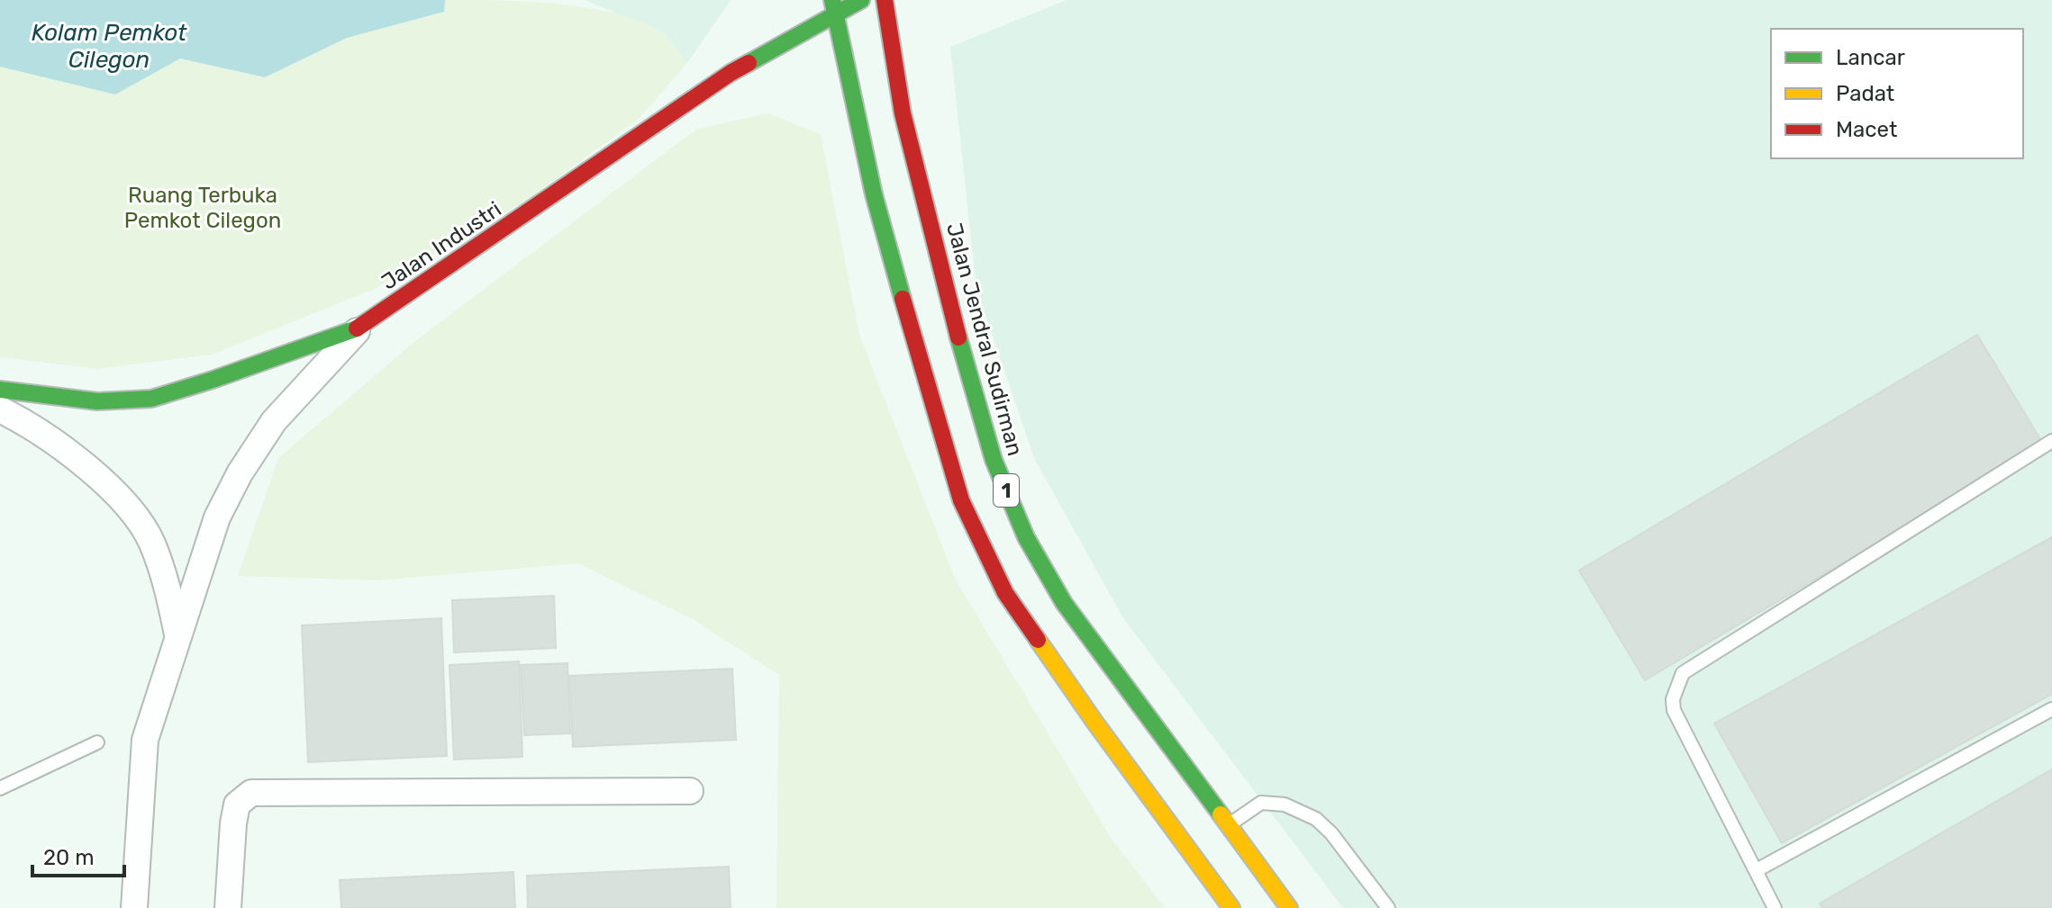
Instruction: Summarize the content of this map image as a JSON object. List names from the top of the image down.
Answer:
{
  "streets": {
    "main road": ["Jalan Industri", "Jalan Jendral Sudirman", "1"]
  },
  "crossings": [
    ["Jalan Industri", "1"]
  ],
  "water": ["Kolam Pemkot Cilegon"],
  "parks": ["Ruang Terbuka Pemkot Cilegon"],
  "legend": ["Lancar", "Padat", "Macet"],
  "scale_bar": "20 m"
}
